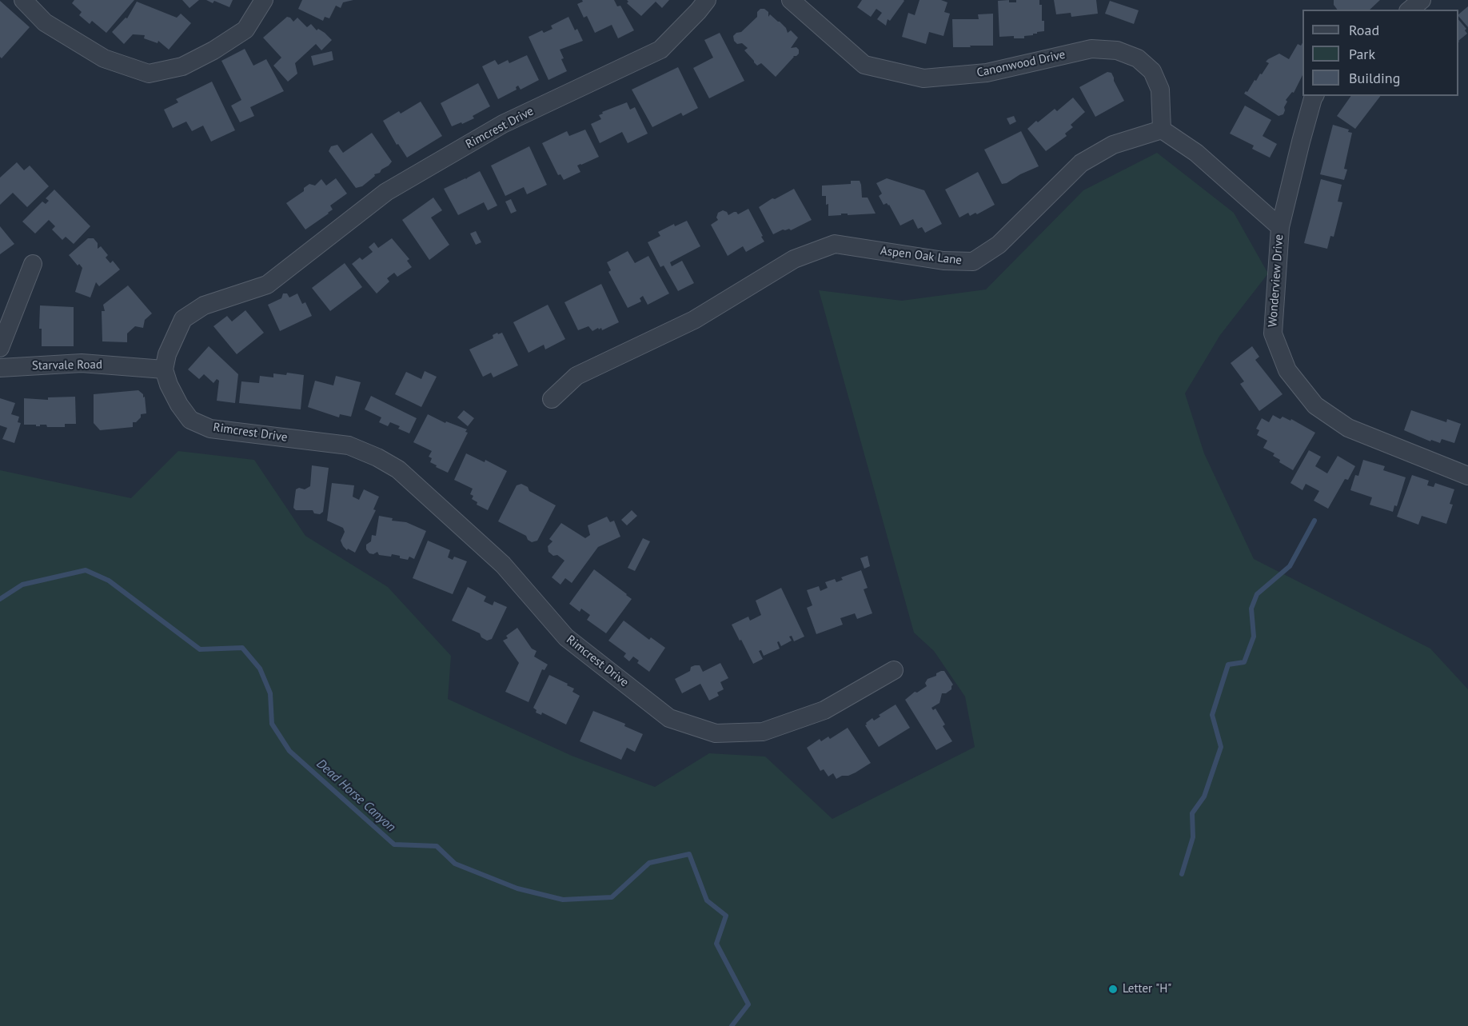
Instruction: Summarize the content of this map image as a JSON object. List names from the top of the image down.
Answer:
{
  "streets": {
    "street": [
      "Canonwood Drive",
      "Rimcrest Drive",
      "Aspen Oak Lane",
      "Wonderview Drive",
      "Starvale Road"
    ]
  },
  "crossings": [
    ["Canonwood Drive", "Aspen Oak Lane"],
    ["Rimcrest Drive", "Starvale Road"]
  ],
  "water": ["Dead Horse Canyon"],
  "places": ["Letter \"H\""],
  "legend": ["Road", "Park", "Building"]
}
